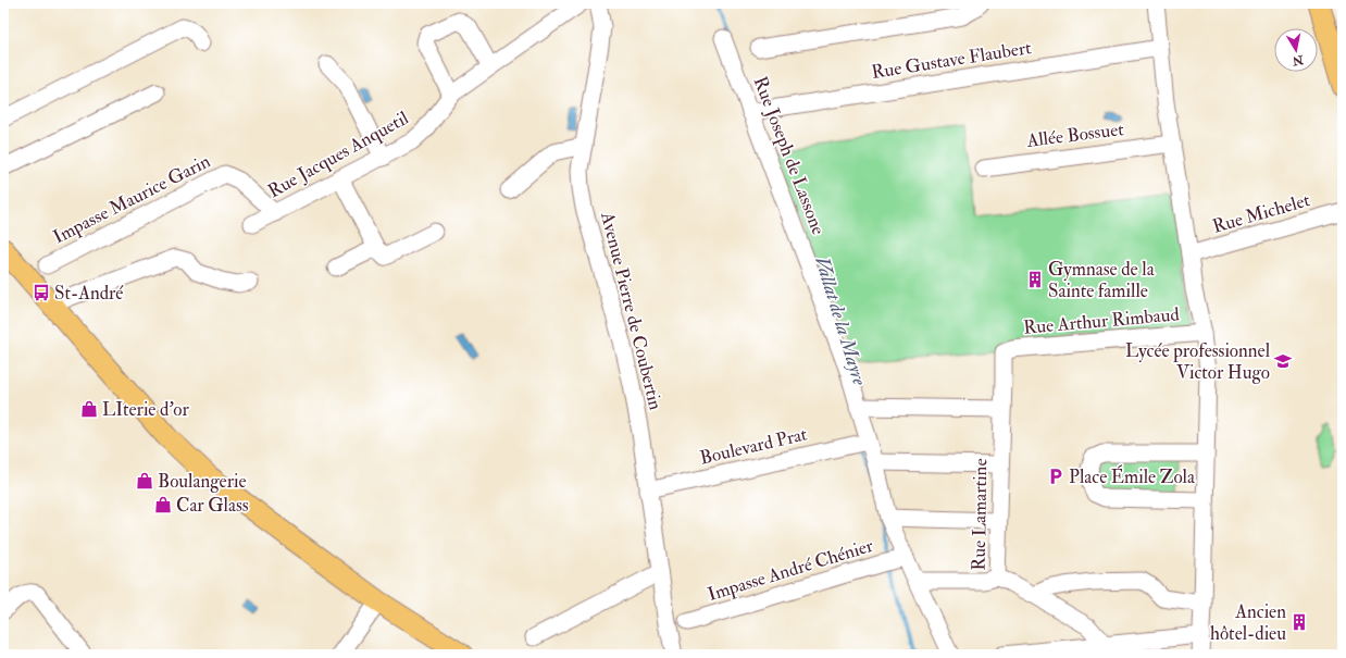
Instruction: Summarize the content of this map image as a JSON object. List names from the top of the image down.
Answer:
{
  "streets": {
    "street": [
      "Rue Gustave Flaubert",
      "Allée Bossuet",
      "Rue Jacques Anquetil",
      "Rue Joseph de Lassone",
      "Impasse Maurice Garin",
      "Rue Michelet",
      "Avenue Pierre de Coubertin",
      "Rue Arthur Rimbaud",
      "Boulevard Prat",
      "Rue Lamartine",
      "Impasse André Chénier"
    ]
  },
  "crossings": [
    ["Rue Gustave Flaubert", "Rue Joseph de Lassone"],
    ["Rue Jacques Anquetil", "Impasse Maurice Garin"],
    ["Rue Joseph de Lassone", "Boulevard Prat"],
    ["Rue Joseph de Lassone", "Impasse André Chénier"],
    ["Avenue Pierre de Coubertin", "Boulevard Prat"],
    ["Rue Arthur Rimbaud", "Rue Lamartine"]
  ],
  "water": ["Vallat de la Mayre"],
  "places": {
    "building": ["Gymnase de la Sainte famille", "Ancien hôtel-dieu"],
    "bus stop": ["St-André"],
    "school or university": ["Lycée professionnel Victor Hugo"],
    "shop": ["LIterie d'or", "Boulangerie", "Car Glass"],
    "parking": ["Place Émile Zola"]
  },
  "north": "bottom"
}
